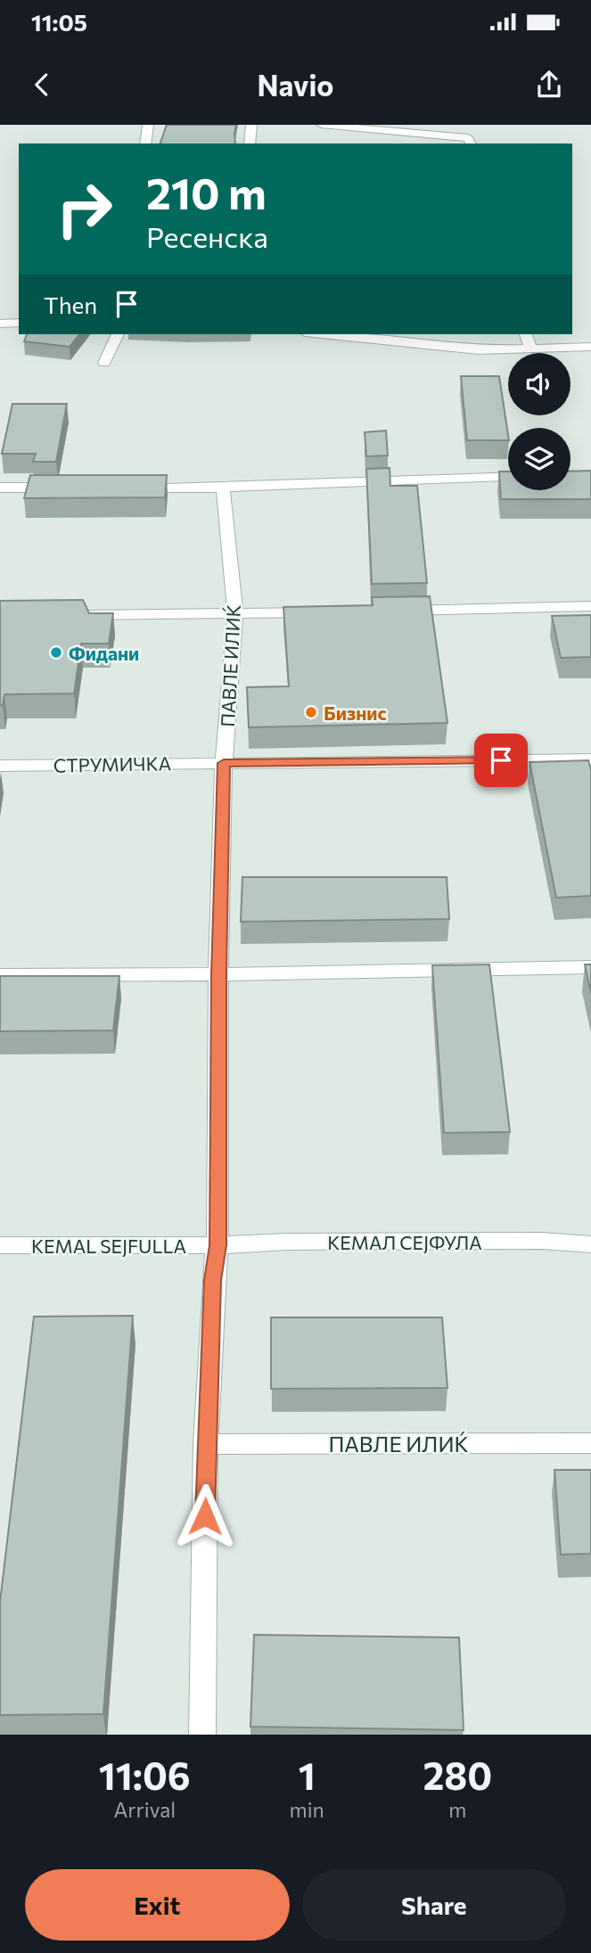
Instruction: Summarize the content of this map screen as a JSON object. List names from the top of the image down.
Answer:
{
  "streets": {
    "street": [
      "ПАВЛЕ ИЛИЌ",
      "СТРУМИЧКА",
      "КЕМАЛ СЕЈФУЛА",
      "KEMAL SEJFULLA"
    ]
  },
  "crossings": [
    ["ПАВЛЕ ИЛИЌ", "СТРУМИЧКА"],
    ["ПАВЛЕ ИЛИЌ", "КЕМАЛ СЕЈФУЛА"],
    ["ПАВЛЕ ИЛИЌ", "KEMAL SEJFULLA"],
    ["КЕМАЛ СЕЈФУЛА", "KEMAL SEJFULLA"]
  ],
  "places": ["Фидани", "Бизнис"],
  "page": {
    "status": "11:05",
    "header": "Navio",
    "turn": ["210 m", "Ресенска"],
    "then": "Then",
    "eta": [
      "11:06",
      "Arrival",
      "1",
      "min",
      "280",
      "m"
    ],
    "buttons": ["Exit", "Share"]
  }
}
